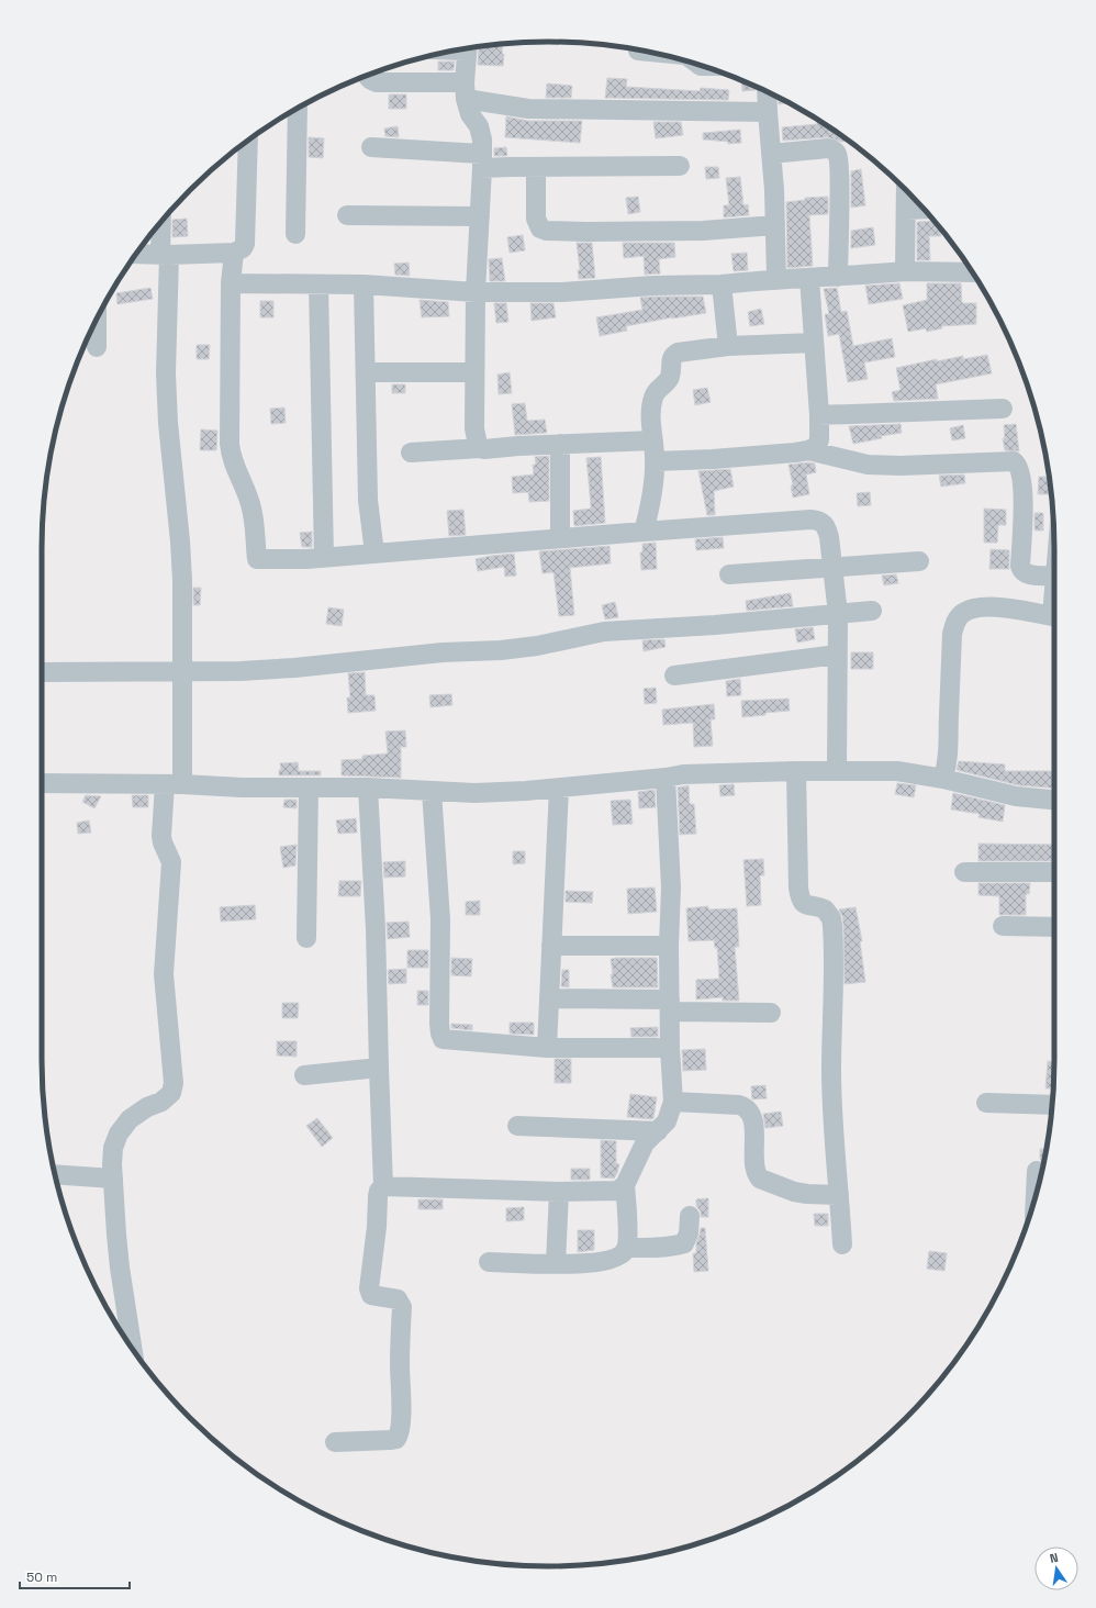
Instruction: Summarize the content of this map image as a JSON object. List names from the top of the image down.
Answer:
{
  "scale_bar": "50 m",
  "north": "top"
}
